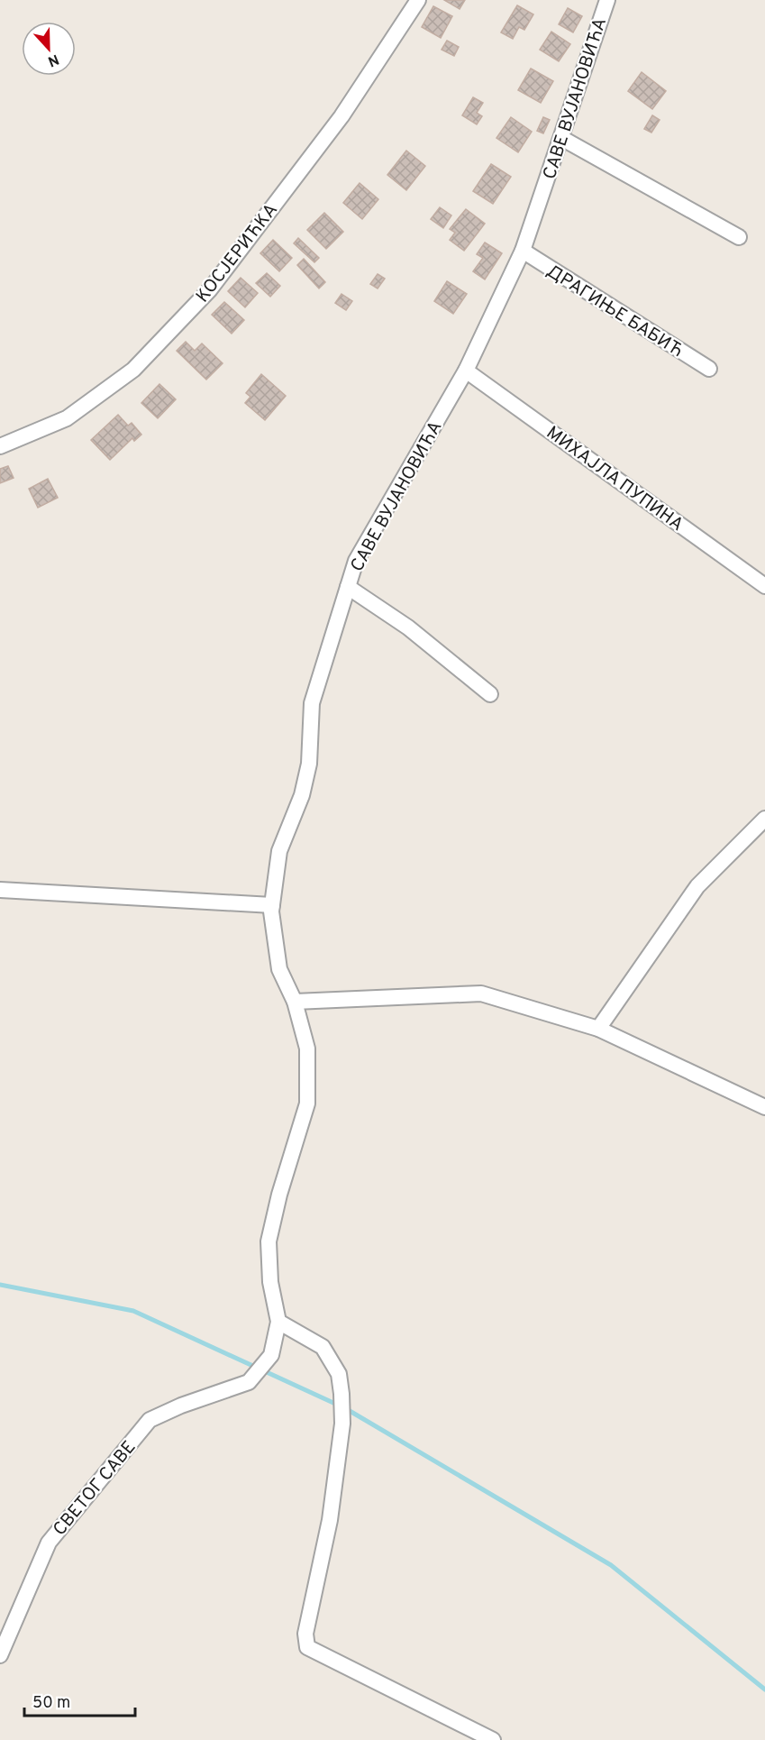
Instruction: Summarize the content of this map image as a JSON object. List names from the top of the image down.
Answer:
{
  "streets": {
    "street": [
      "САВЕ ВУЈАНОВИЋА",
      "КОСЈЕРИЋКА",
      "ДРАГИЊЕ БАБИЋ",
      "МИХАЈЛА ПУПИНА",
      "СВЕТОГ САВЕ"
    ]
  },
  "crossings": [
    ["САВЕ ВУЈАНОВИЋА", "ДРАГИЊЕ БАБИЋ"],
    ["САВЕ ВУЈАНОВИЋА", "МИХАЈЛА ПУПИНА"],
    ["САВЕ ВУЈАНОВИЋА", "СВЕТОГ САВЕ"]
  ],
  "scale_bar": "50 m",
  "north": "bottom"
}
